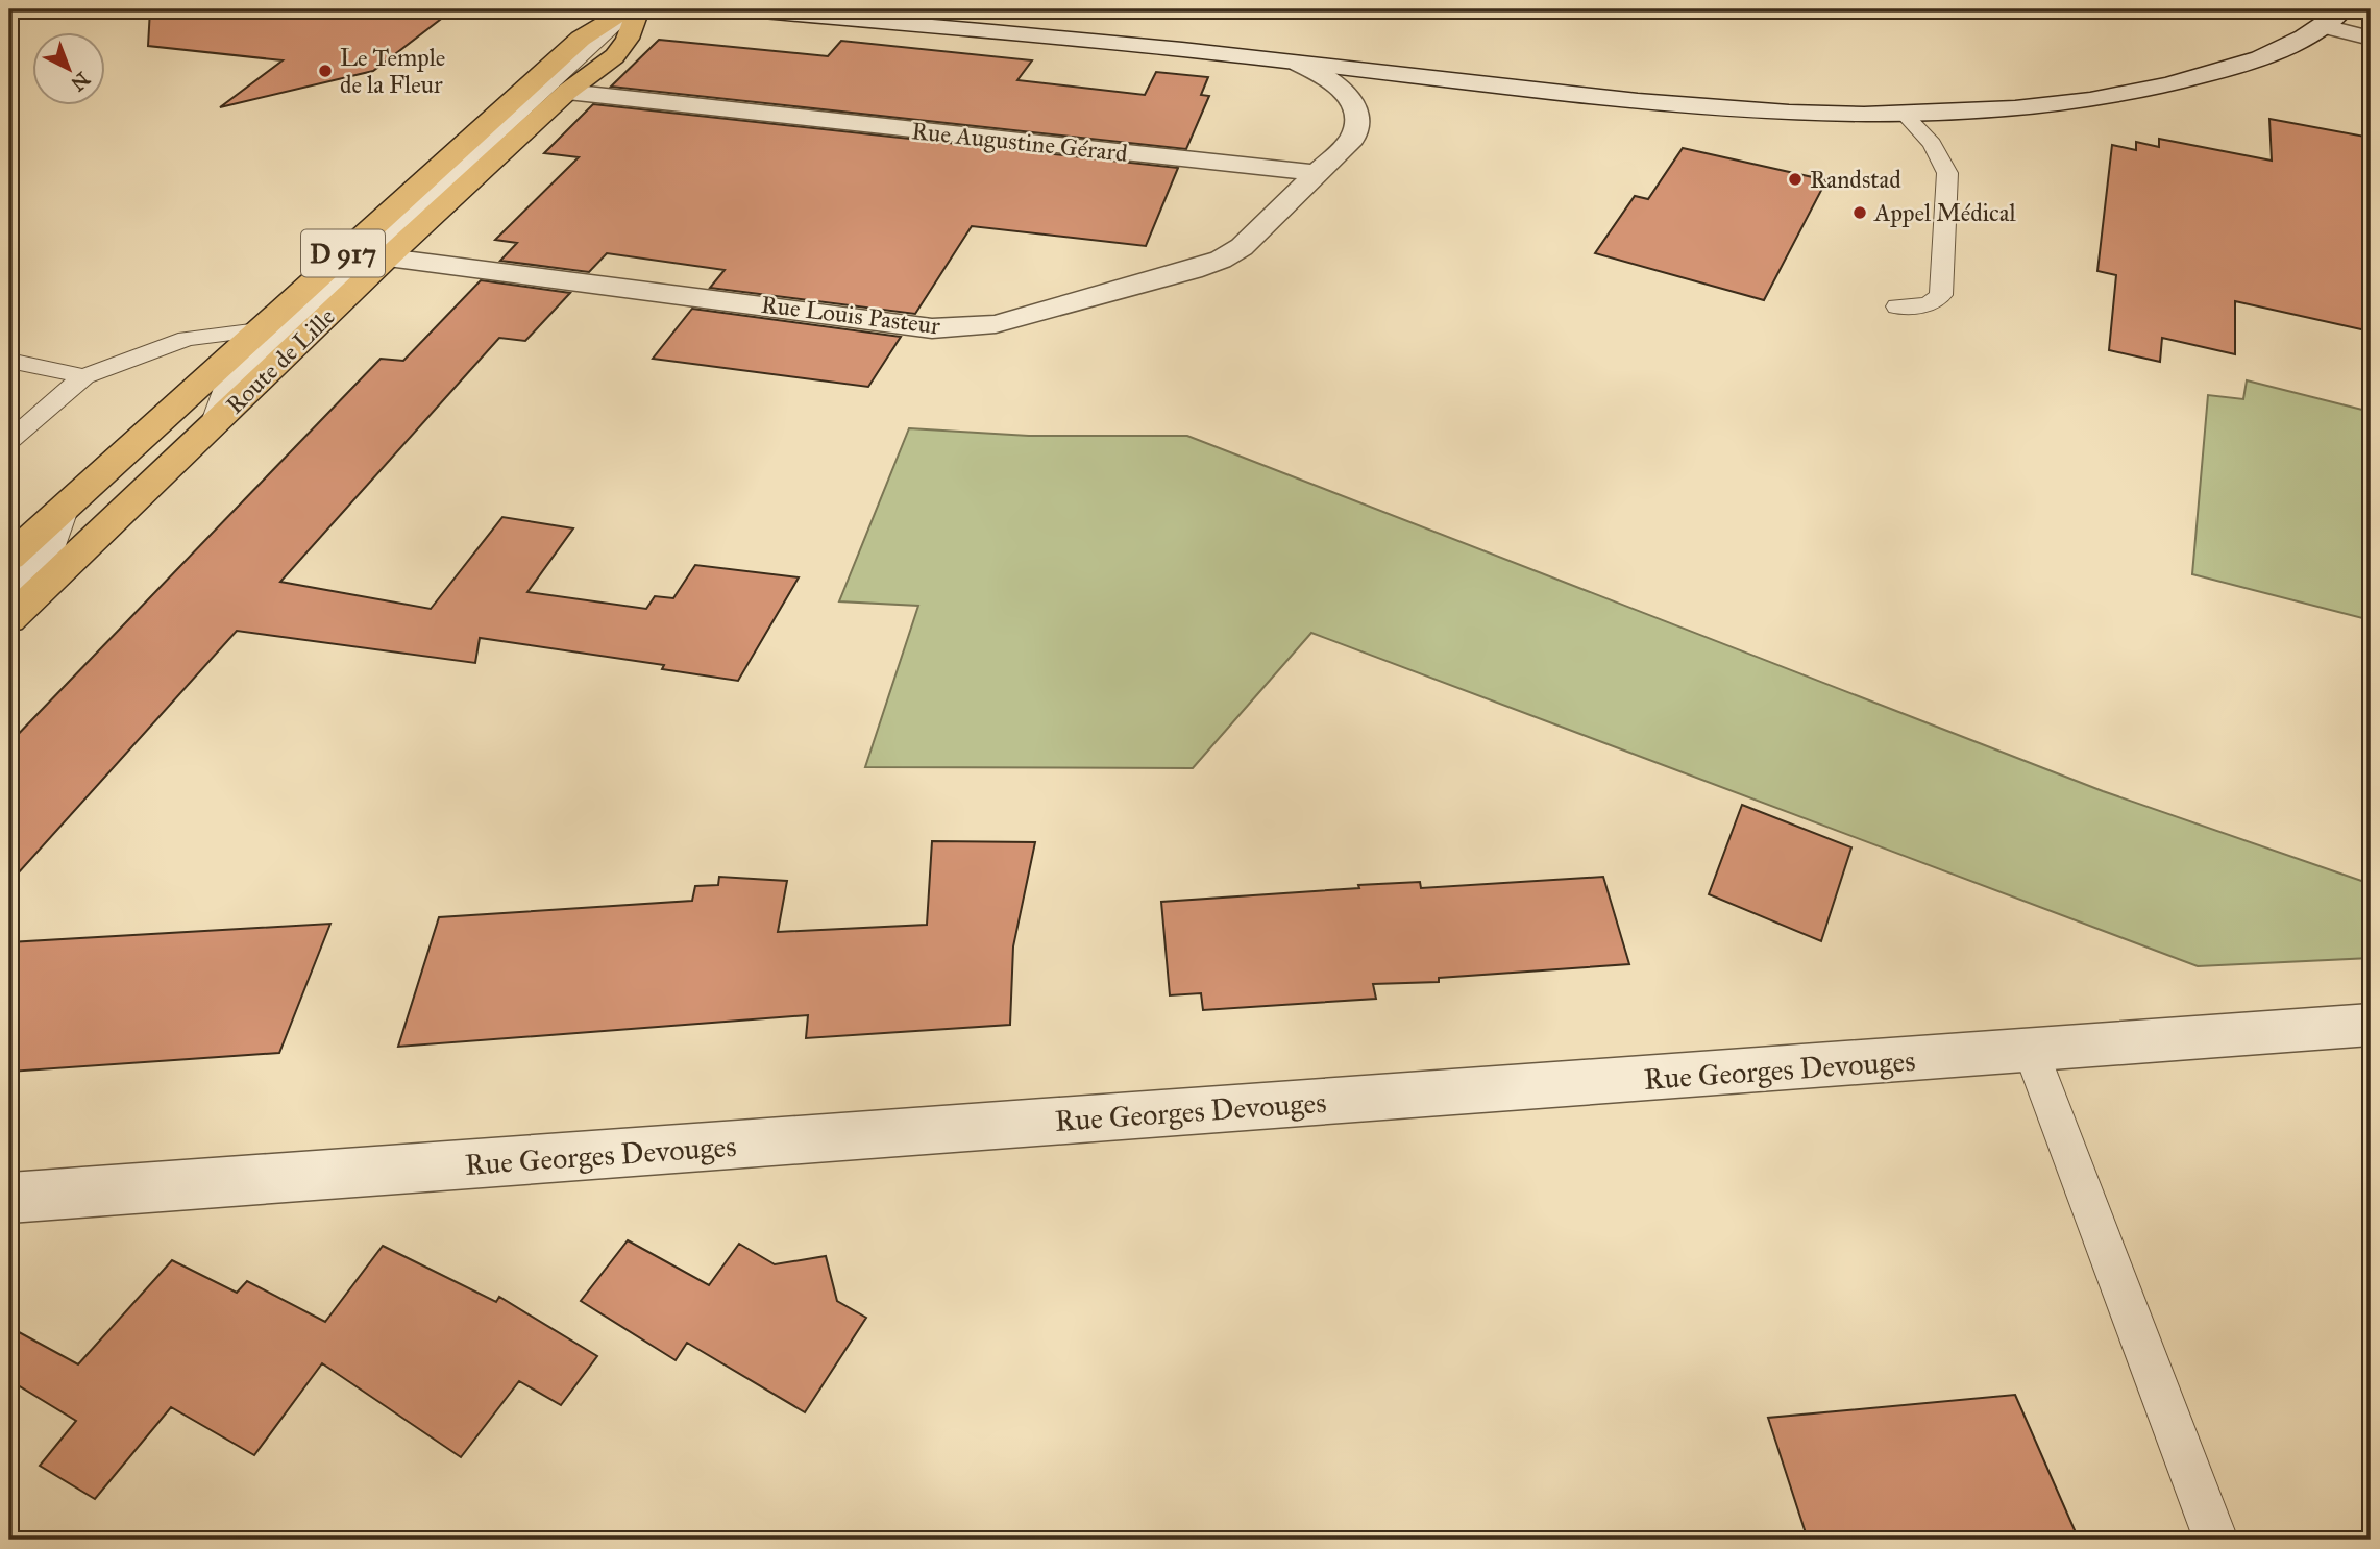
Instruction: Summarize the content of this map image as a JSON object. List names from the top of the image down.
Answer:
{
  "streets": {
    "main road": ["D 917", "Route de Lille"],
    "street": ["Rue Augustine Gérard", "Rue Louis Pasteur", "Rue Georges Devouges"]
  },
  "crossings": [
    ["Rue Augustine Gérard", "Rue Louis Pasteur"],
    ["Rue Augustine Gérard", "Route de Lille"],
    ["Rue Louis Pasteur", "Route de Lille"]
  ],
  "places": ["Le Temple de la Fleur", "Randstad", "Appel Médical"],
  "north": "bottom right"
}
